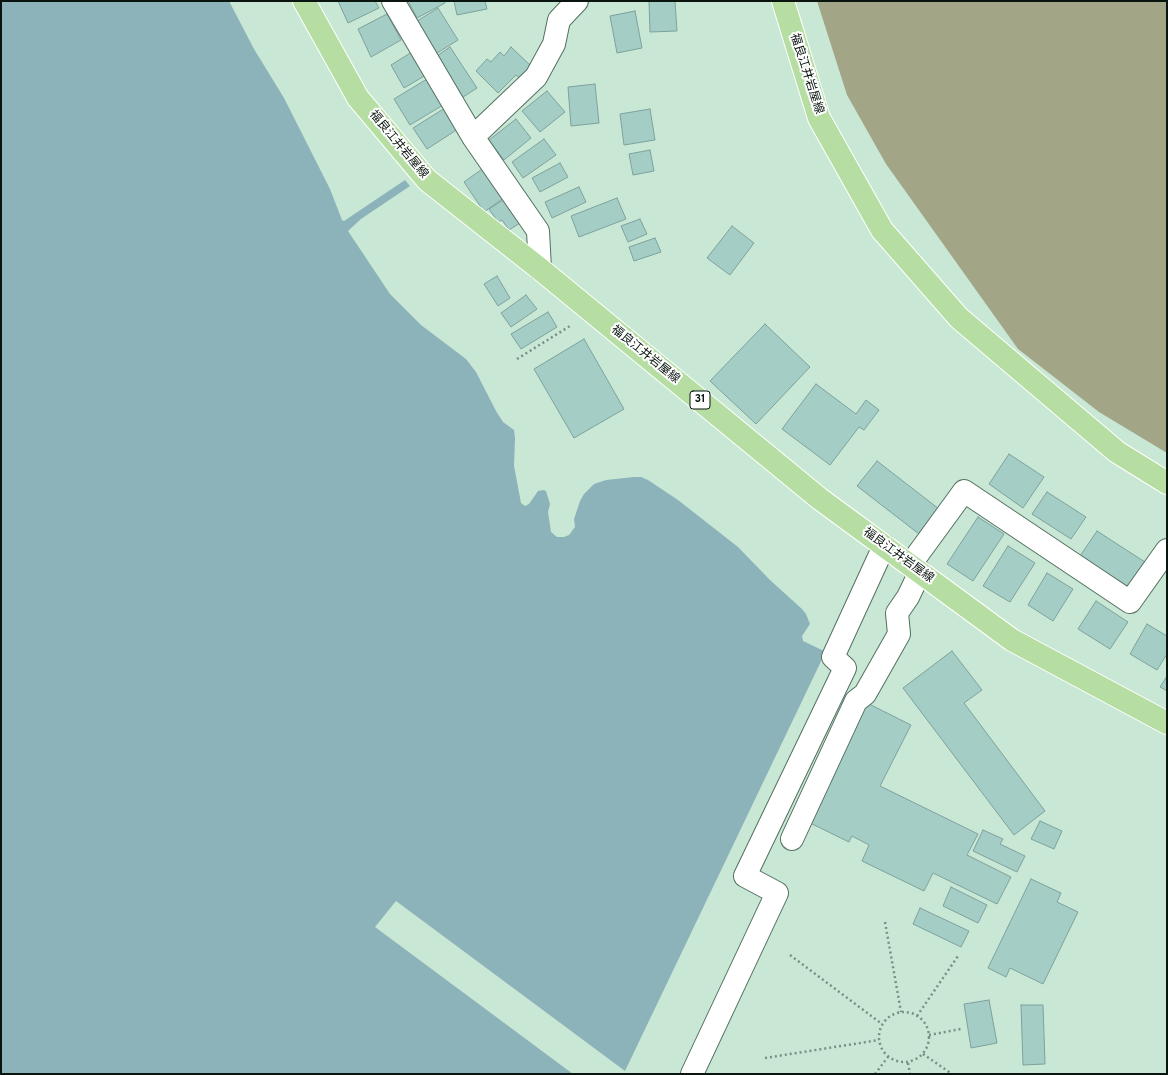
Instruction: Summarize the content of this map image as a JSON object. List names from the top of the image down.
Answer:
{
  "streets": {
    "main road": ["福良江井岩屋線", "31"]
  }
}
